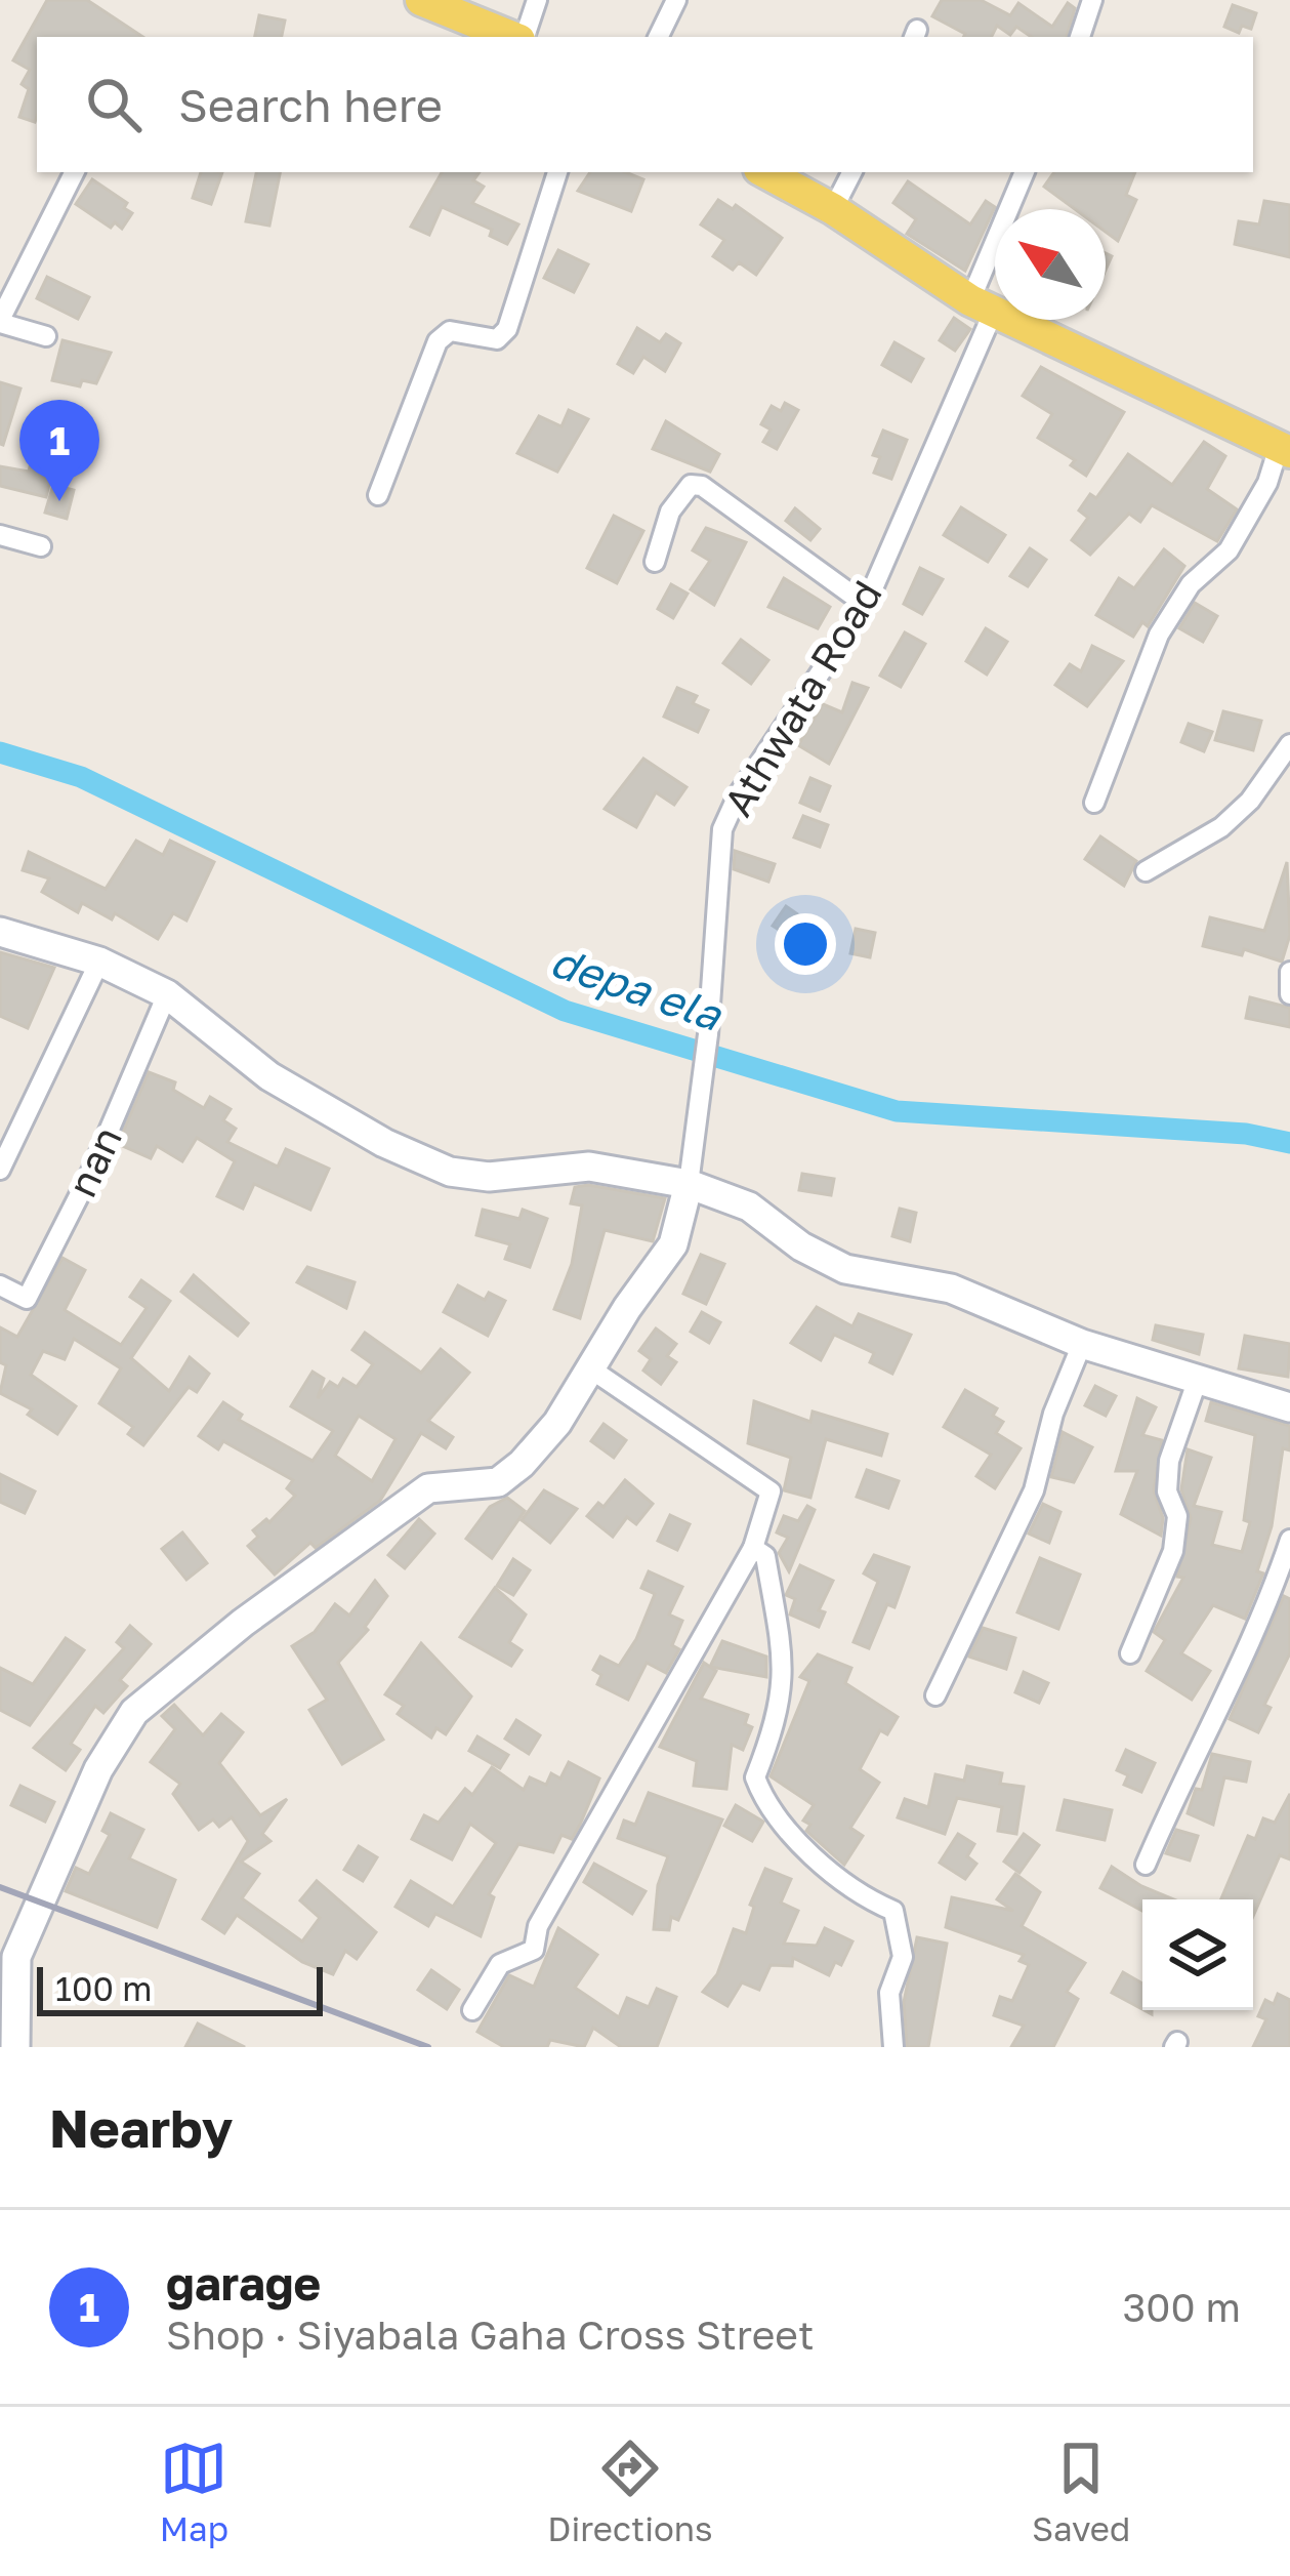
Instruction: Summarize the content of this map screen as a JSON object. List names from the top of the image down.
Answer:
{
  "streets": {
    "street": ["Athwata Road", "nan"]
  },
  "water": ["depa ela"],
  "scale_bar": "100 m",
  "north": "top left",
  "page": {
    "search": "Search here",
    "pins": "1",
    "scale": "100 m",
    "heading": "Nearby",
    "list": [
      {
        "mark": "1",
        "name": "garage",
        "note": "Shop · Siyabala Gaha Cross Street",
        "value": "300 m"
      }
    ],
    "nav": ["Map", "Directions", "Saved"]
  }
}
